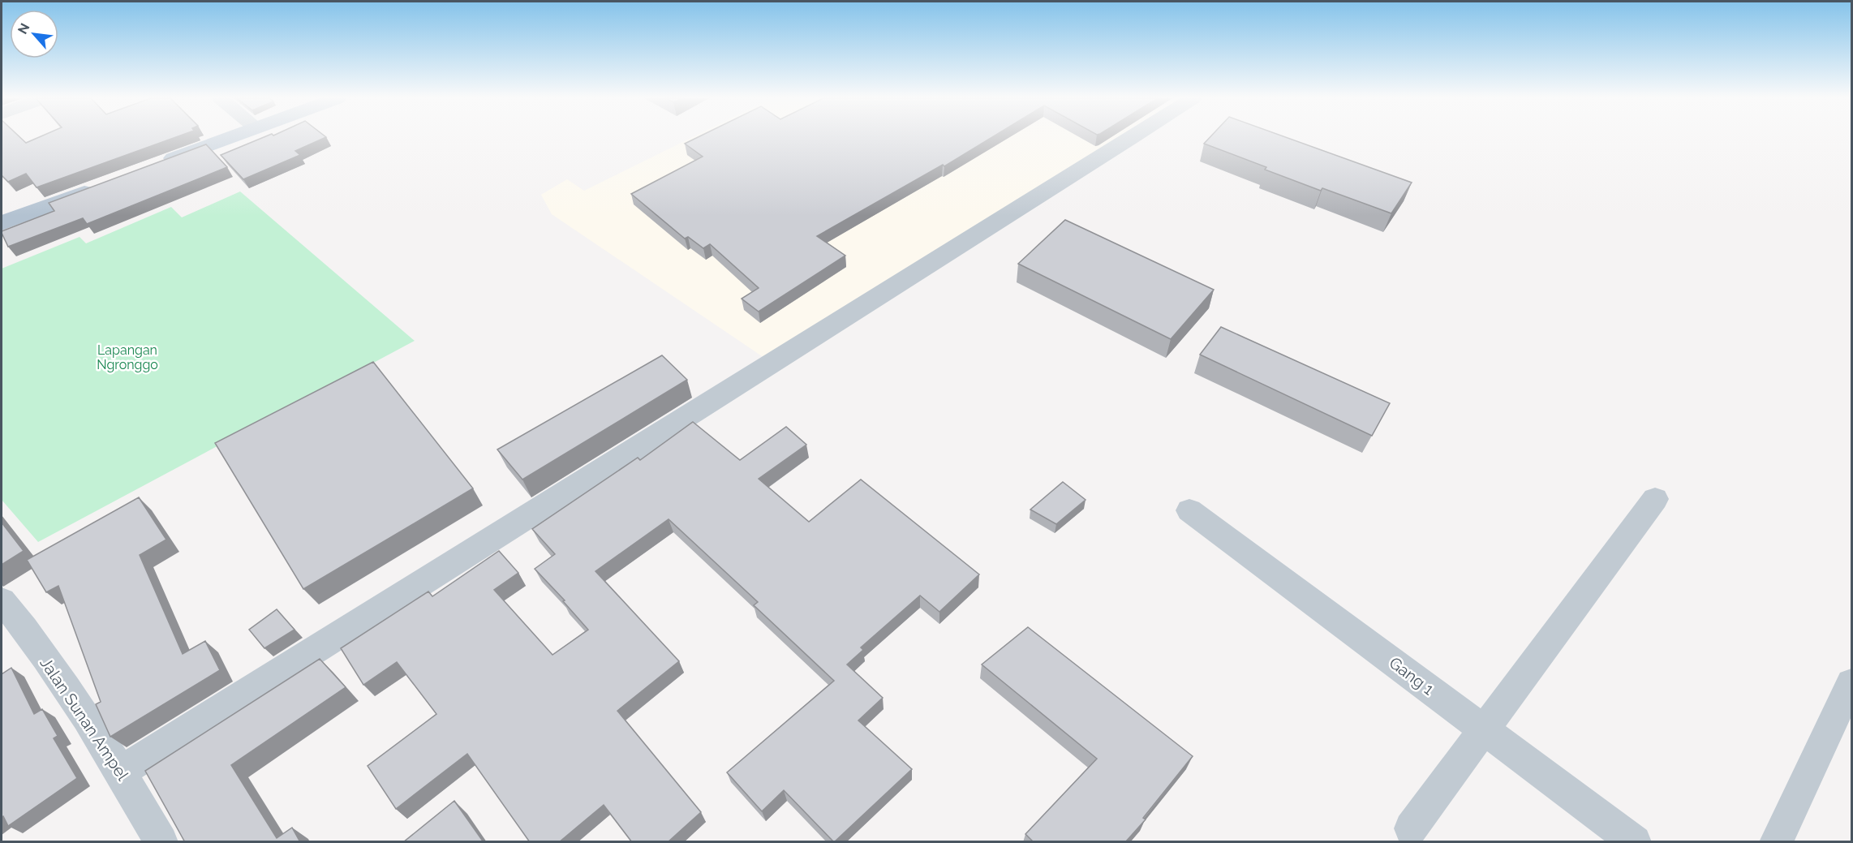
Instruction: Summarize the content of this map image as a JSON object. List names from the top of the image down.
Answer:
{
  "streets": {
    "street": ["Gang 1", "Jalan Sunan Ampel"]
  },
  "parks": ["Lapangan Ngronggo"],
  "north": "top left"
}
